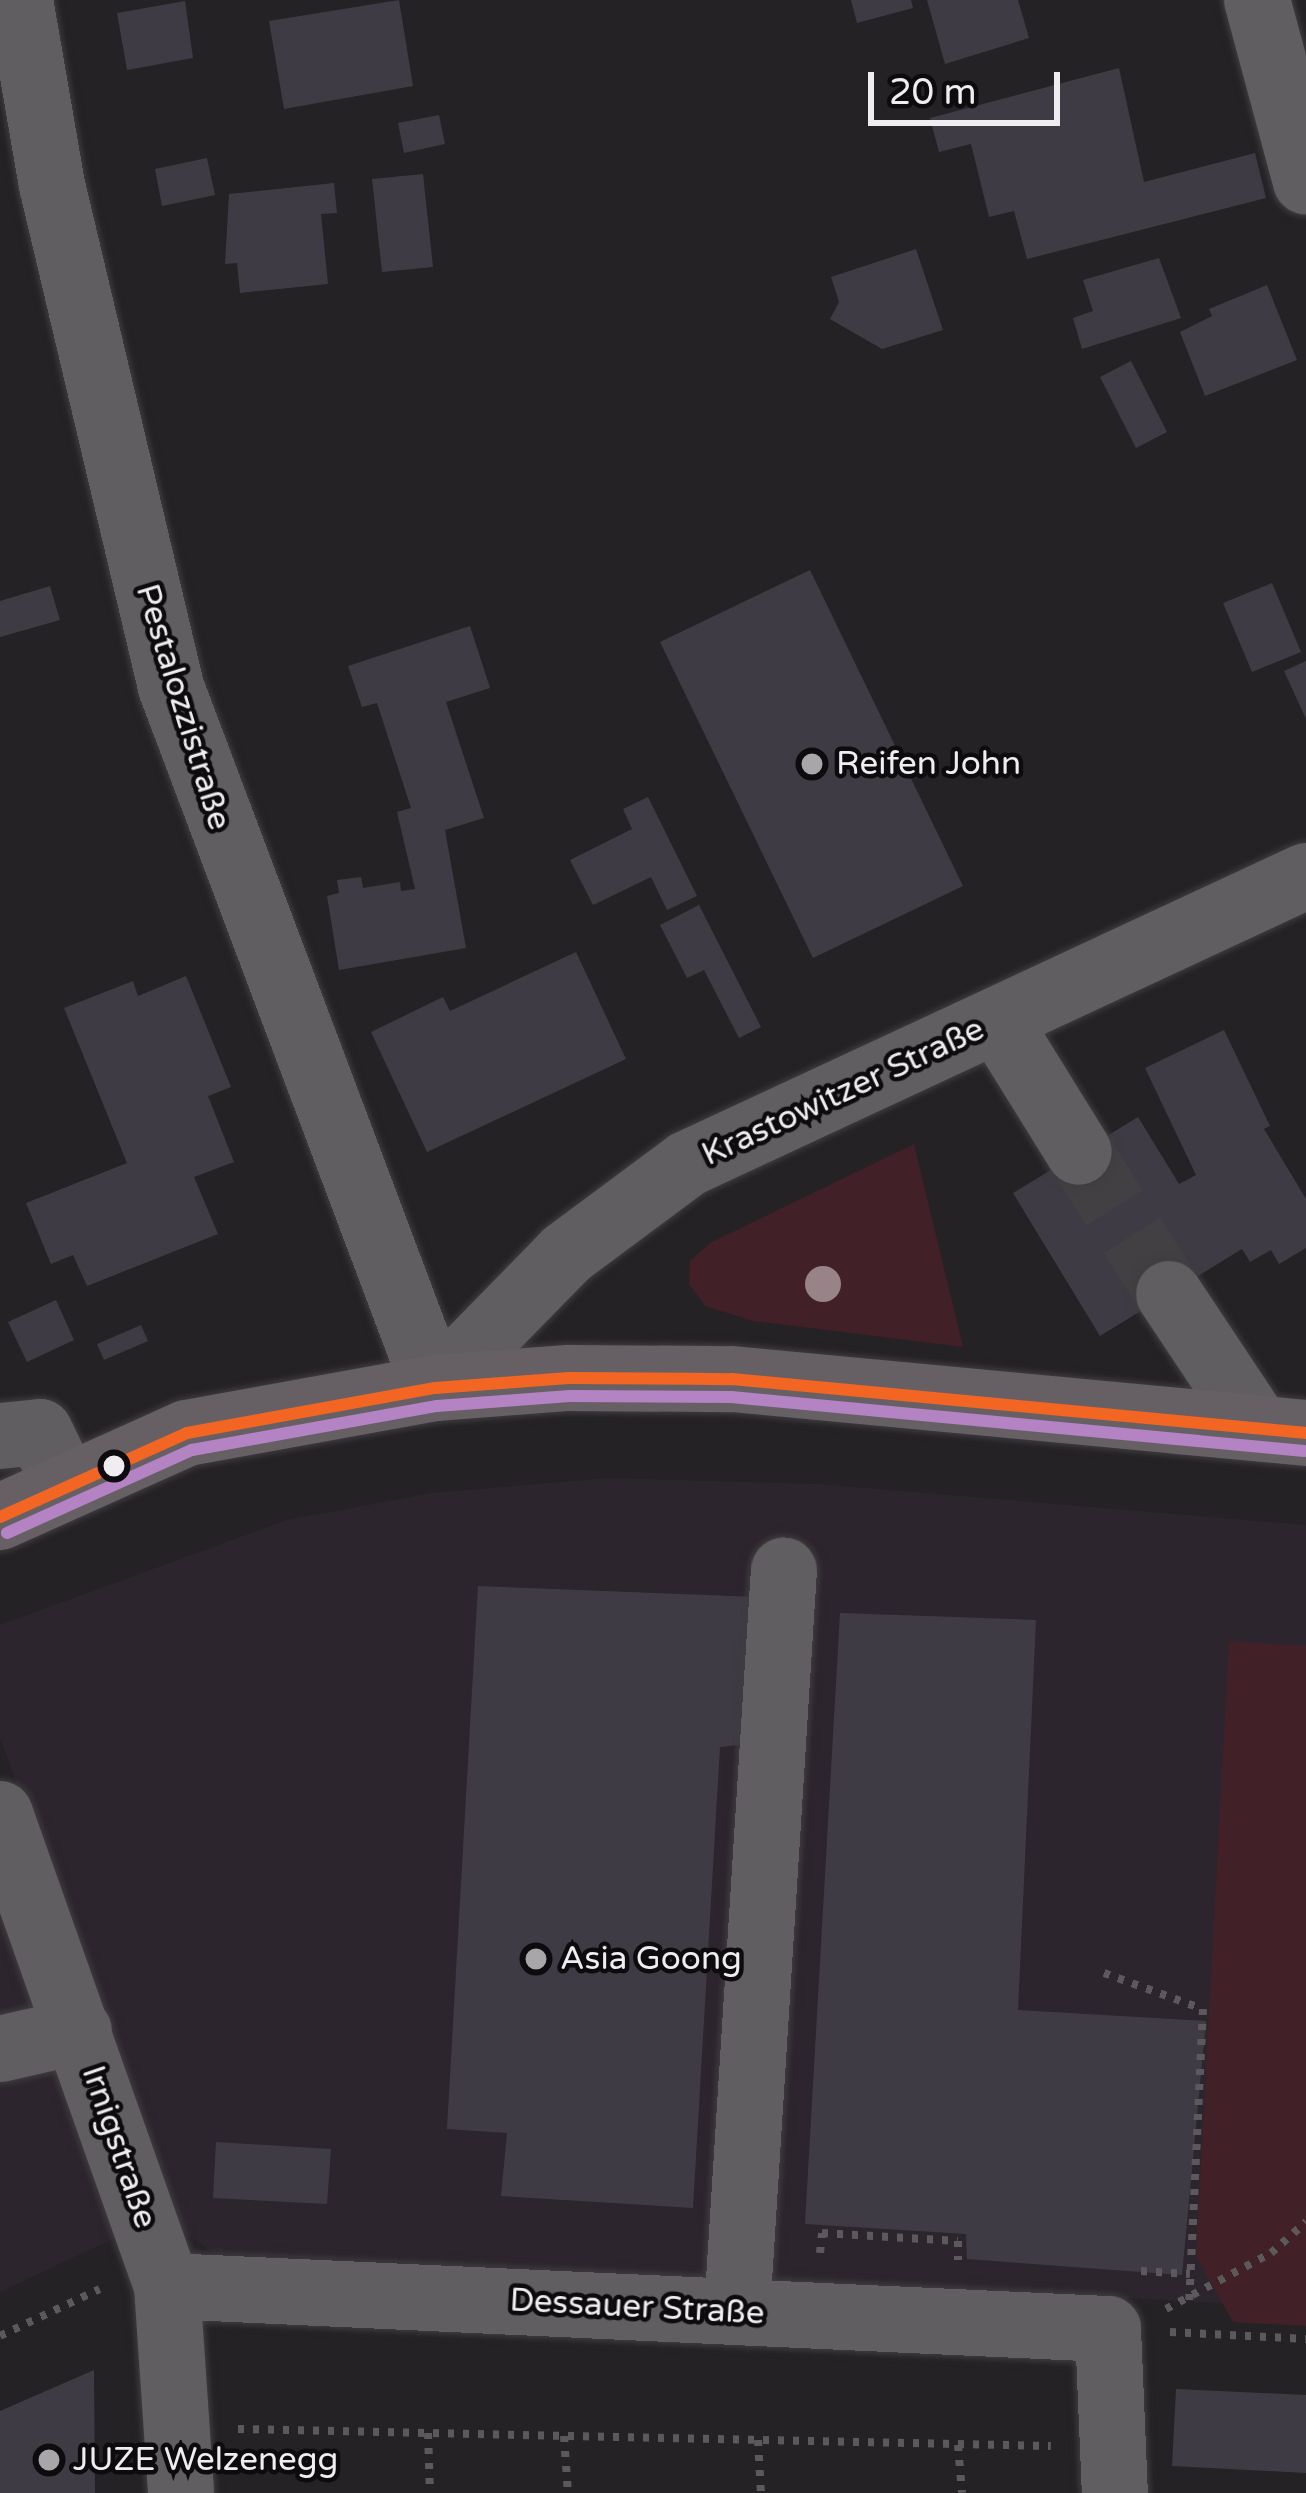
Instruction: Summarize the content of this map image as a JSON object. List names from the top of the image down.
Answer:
{
  "streets": {
    "street": [
      "Pestalozzistraße",
      "Krastowitzer Straße",
      "Irnigstraße",
      "Dessauer Straße"
    ]
  },
  "crossings": [
    ["Pestalozzistraße", "Krastowitzer Straße"],
    ["Irnigstraße", "Dessauer Straße"]
  ],
  "places": ["Reifen John", "Asia Goong", "JUZE Welzenegg"],
  "scale_bar": "20 m"
}
